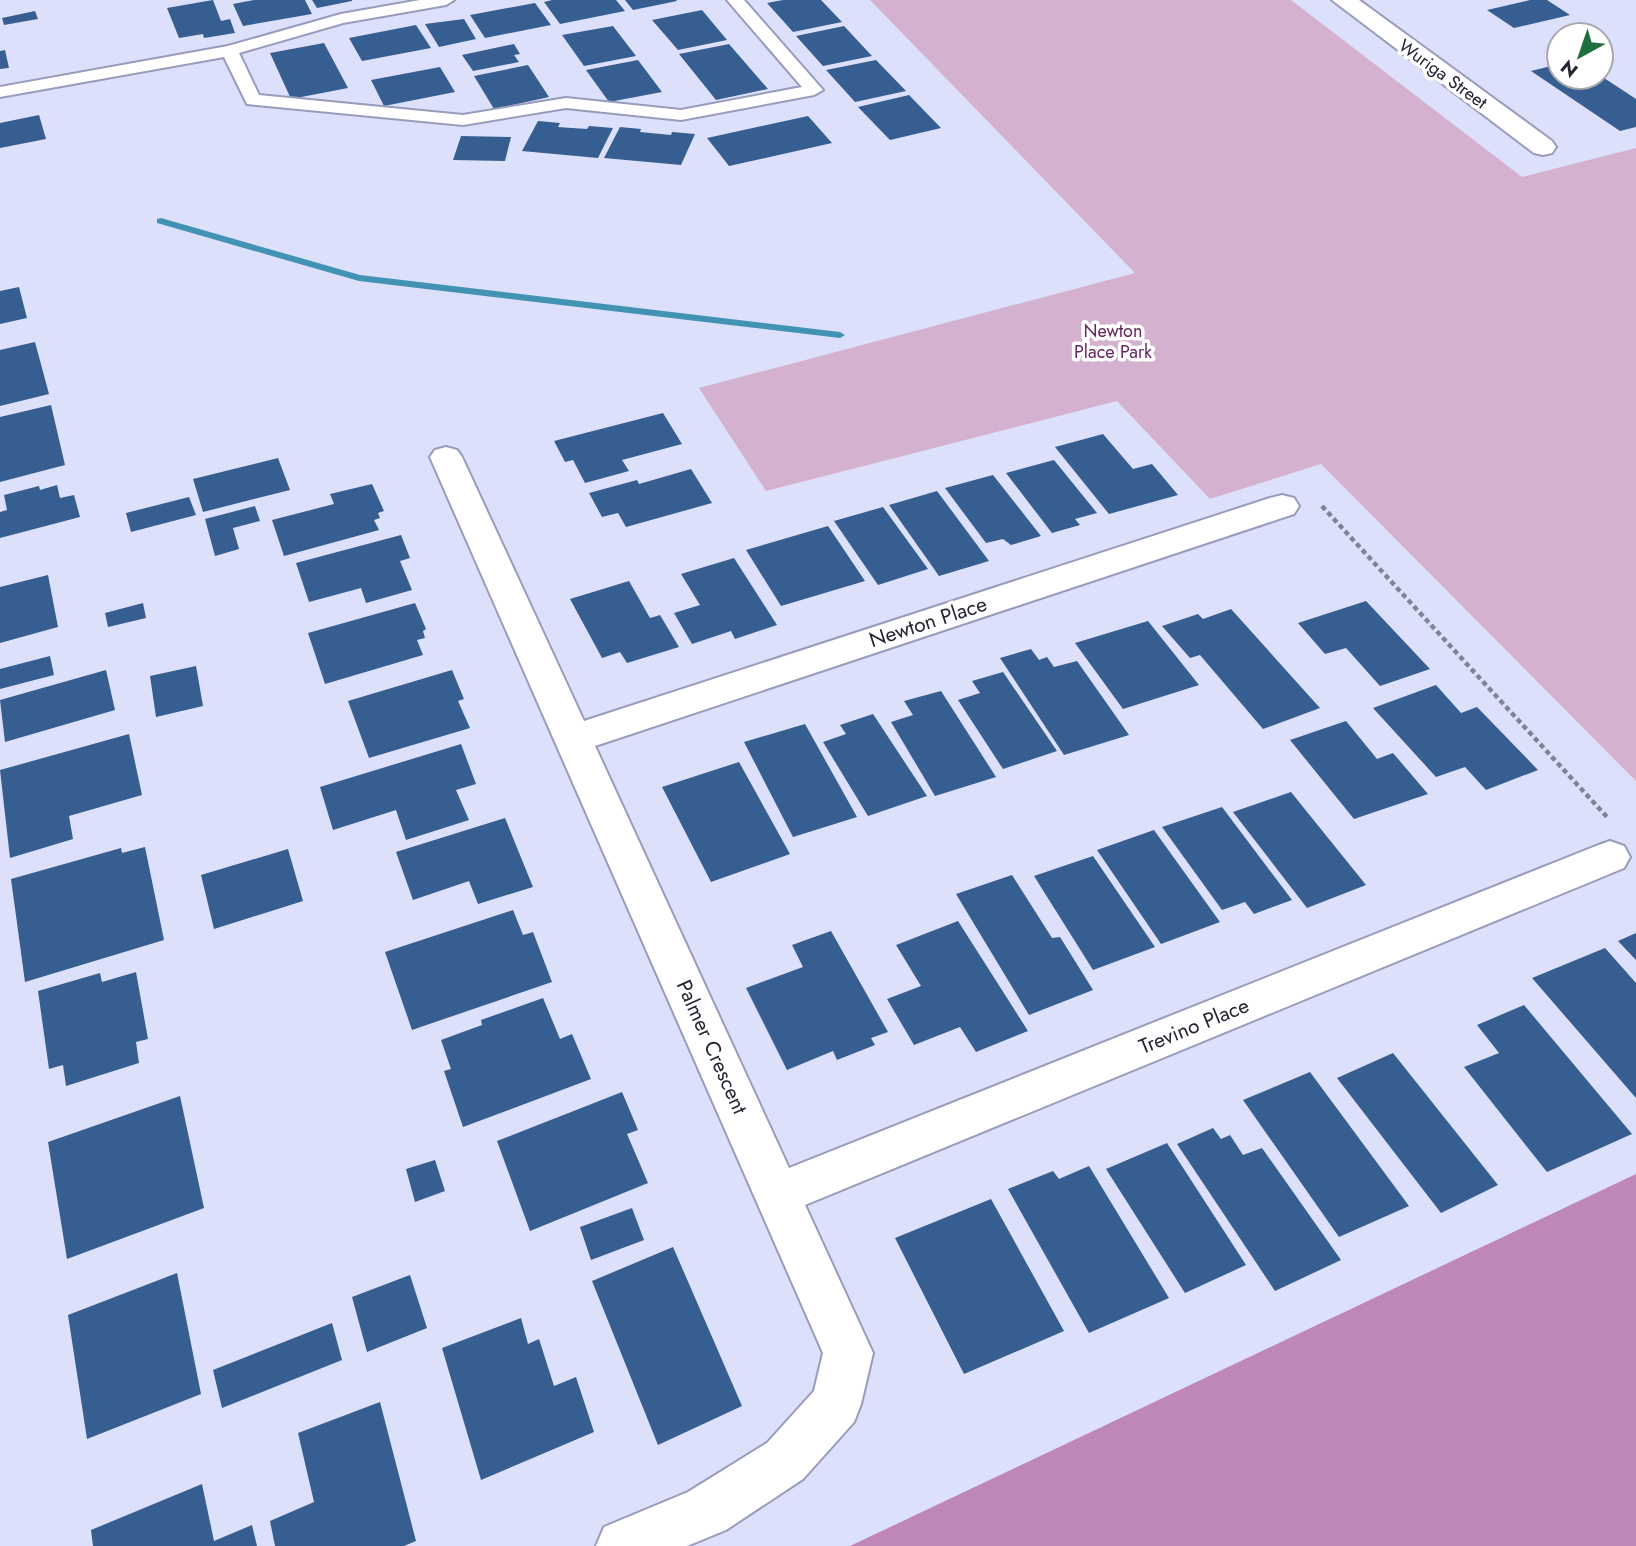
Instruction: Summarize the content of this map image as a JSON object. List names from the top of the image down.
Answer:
{
  "streets": {
    "street": [
      "Wuriga Street",
      "Newton Place",
      "Trevino Place",
      "Palmer Crescent"
    ]
  },
  "crossings": [
    ["Newton Place", "Palmer Crescent"],
    ["Trevino Place", "Palmer Crescent"]
  ],
  "parks": ["Newton Place Park"],
  "north": "bottom left"
}
